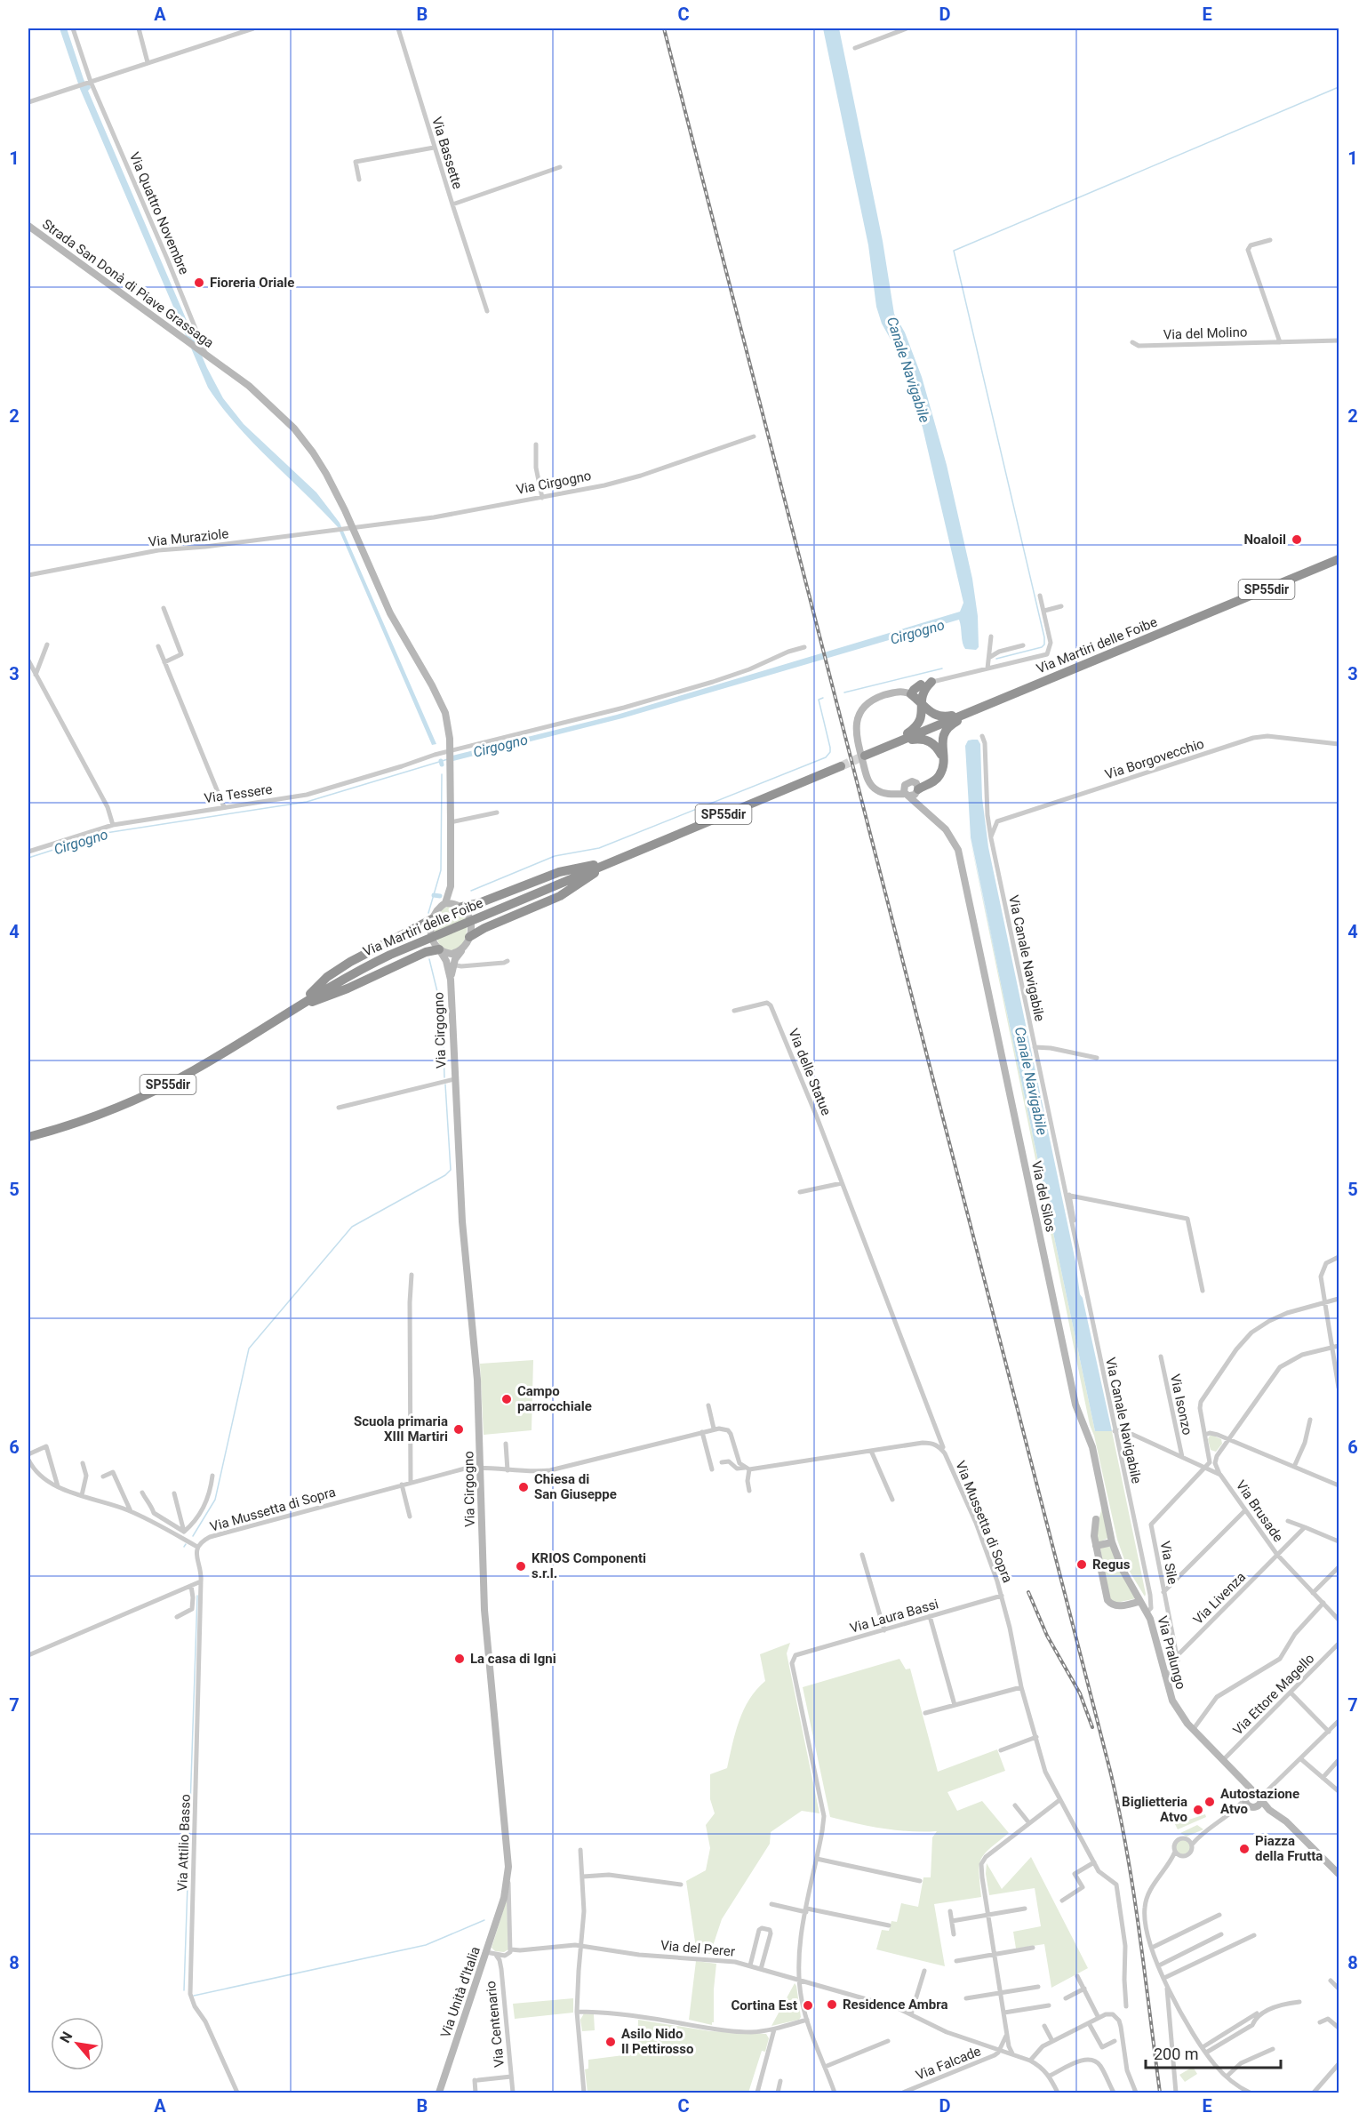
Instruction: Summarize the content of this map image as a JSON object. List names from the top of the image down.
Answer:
{
  "streets": {
    "highway": ["SP55dir", "Via Martiri delle Foibe"],
    "street": [
      "Via Bassette",
      "Via Quattro Novembre",
      "Strada San Donà di Piave Grassaga",
      "Via del Molino",
      "Via Cirgogno",
      "Via Muraziole",
      "Via Borgovecchio",
      "Via Tessere",
      "Via Canale Navigabile",
      "Via delle Statue",
      "Via del Silos",
      "Via Isonzo",
      "Via Mussetta di Sopra",
      "Via Brusade",
      "Via Sile",
      "Via Livenza",
      "Via Laura Bassi",
      "Via Pralungo",
      "Via Ettore Magello",
      "Via Attilio Basso",
      "Via del Perer",
      "Via Unità d'Italia",
      "Via Centenario",
      "Via Falcade"
    ]
  },
  "crossings": [
    ["Via Quattro Novembre", "Strada San Donà di Piave Grassaga"],
    ["Strada San Donà di Piave Grassaga", "Via Cirgogno"],
    ["Strada San Donà di Piave Grassaga", "Via Muraziole"],
    ["Via Cirgogno", "Via Muraziole"],
    ["Via Cirgogno", "Via Mussetta di Sopra"],
    ["Via Cirgogno", "Via Unità d'Italia"],
    ["Via Cirgogno", "Via Centenario"],
    ["Via Canale Navigabile", "Via Brusade"],
    ["Via Canale Navigabile", "Via Pralungo"],
    ["Via delle Statue", "Via Mussetta di Sopra"],
    ["Via del Silos", "Via Pralungo"],
    ["Via Isonzo", "Via Brusade"],
    ["Via Mussetta di Sopra", "Via Laura Bassi"],
    ["Via Mussetta di Sopra", "Via Attilio Basso"],
    ["Via Brusade", "Via Sile"],
    ["Via Brusade", "Via Livenza"],
    ["Via Sile", "Via Livenza"],
    ["Via Pralungo", "Via Ettore Magello"],
    ["Via del Perer", "Via Centenario"],
    ["Via del Perer", "Via Falcade"]
  ],
  "water": ["Canale Navigabile", "Cirgogno"],
  "places": [
    "Fioreria Oriale",
    "Noaloil",
    "Campo parrocchiale",
    "Scuola primaria XIII Martiri",
    "Chiesa di San Giuseppe",
    "Regus",
    "KRIOS Componenti s.r.l.",
    "La casa di Igni",
    "Autostazione Atvo",
    "Biglietteria Atvo",
    "Piazza della Frutta",
    "Residence Ambra",
    "Cortina Est",
    "Asilo Nido Il Pettirosso"
  ],
  "scale_bar": "200 m",
  "north": "top left",
  "grid": {
    "columns": [
      "A",
      "B",
      "C",
      "D",
      "E"
    ],
    "rows": [
      "1",
      "2",
      "3",
      "4",
      "5",
      "6",
      "7",
      "8"
    ]
  }
}
